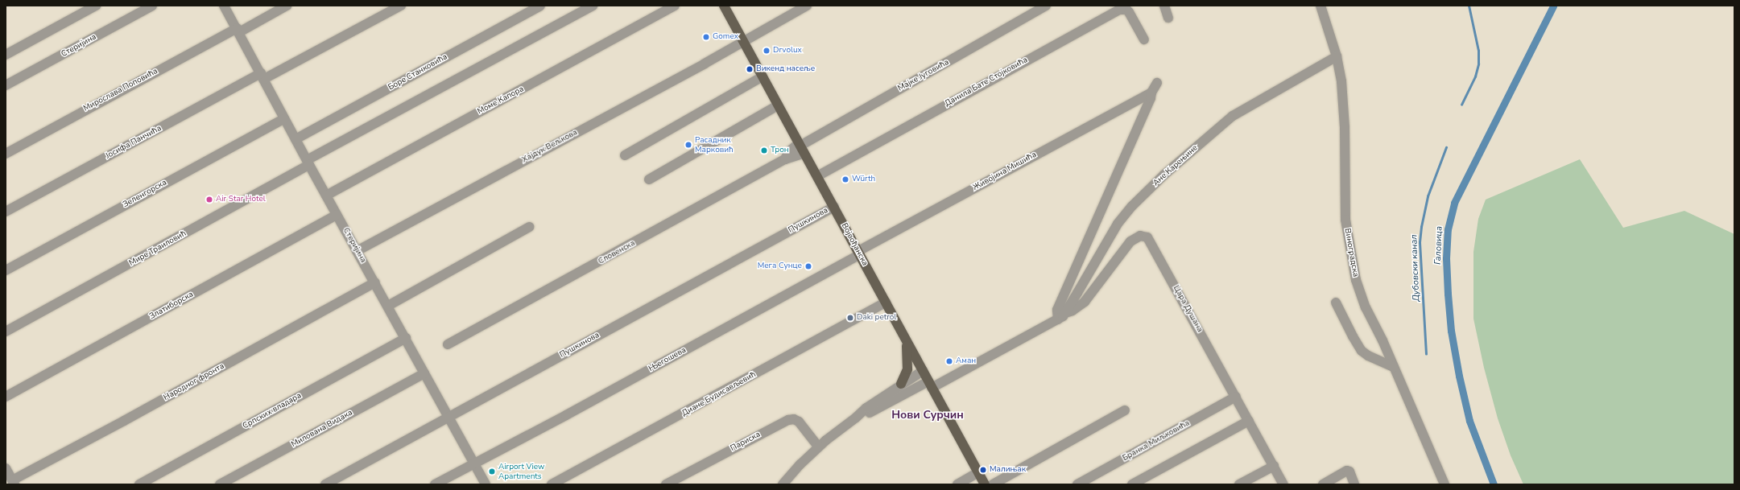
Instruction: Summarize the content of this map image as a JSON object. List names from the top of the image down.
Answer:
{
  "streets": {
    "main road": ["Војвођанска"],
    "street": [
      "Стеријина",
      "Боре Станковића",
      "Мајке Југовића",
      "Данила Бате Стојковића",
      "Мирослава Поповића",
      "Моме Капора",
      "Јосифа Панчића",
      "Хајдук Вељкова",
      "Ане Карењине",
      "Живојина Мишића",
      "Зеленгорска",
      "Пушкинова",
      "Мире Траиловић",
      "Словенска",
      "Виноградска",
      "Златиборска",
      "Цара Душана",
      "Његошева",
      "Народног фронта",
      "Диане Будисављевић",
      "Српских владара",
      "Милована Видака",
      "Бранка Миљковића",
      "Париска"
    ]
  },
  "crossings": [
    ["Стеријина", "Боре Станковића"],
    ["Стеријина", "Мирослава Поповића"],
    ["Стеријина", "Моме Капора"],
    ["Стеријина", "Јосифа Панчића"],
    ["Стеријина", "Хајдук Вељкова"],
    ["Стеријина", "Зеленгорска"],
    ["Стеријина", "Пушкинова"],
    ["Стеријина", "Мире Траиловић"],
    ["Стеријина", "Златиборска"],
    ["Стеријина", "Његошева"],
    ["Стеријина", "Народног фронта"],
    ["Стеријина", "Српских владара"],
    ["Стеријина", "Милована Видака"],
    ["Мајке Југовића", "Војвођанска"],
    ["Мајке Југовића", "Словенска"],
    ["Данила Бате Стојковића", "Војвођанска"],
    ["Хајдук Вељкова", "Војвођанска"],
    ["Ане Карењине", "Војвођанска"],
    ["Ане Карењине", "Виноградска"],
    ["Ане Карењине", "Цара Душана"],
    ["Живојина Мишића", "Војвођанска"],
    ["Живојина Мишића", "Његошева"],
    ["Пушкинова", "Војвођанска"],
    ["Војвођанска", "Словенска"],
    ["Војвођанска", "Његошева"],
    ["Војвођанска", "Диане Будисављевић"],
    ["Цара Душана", "Бранка Миљковића"]
  ],
  "districts": ["Нови Сурчин"],
  "water": ["Галовица", "Дубовски канал"],
  "places": [
    "Gomex",
    "Drvolux",
    "Викенд насеље",
    "Расадник Марковић",
    "Трон",
    "Würth",
    "Air Star Hotel",
    "Мега Сунце",
    "Daki petrol",
    "Аман",
    "Малињак",
    "Airport View Apartments"
  ]
}
